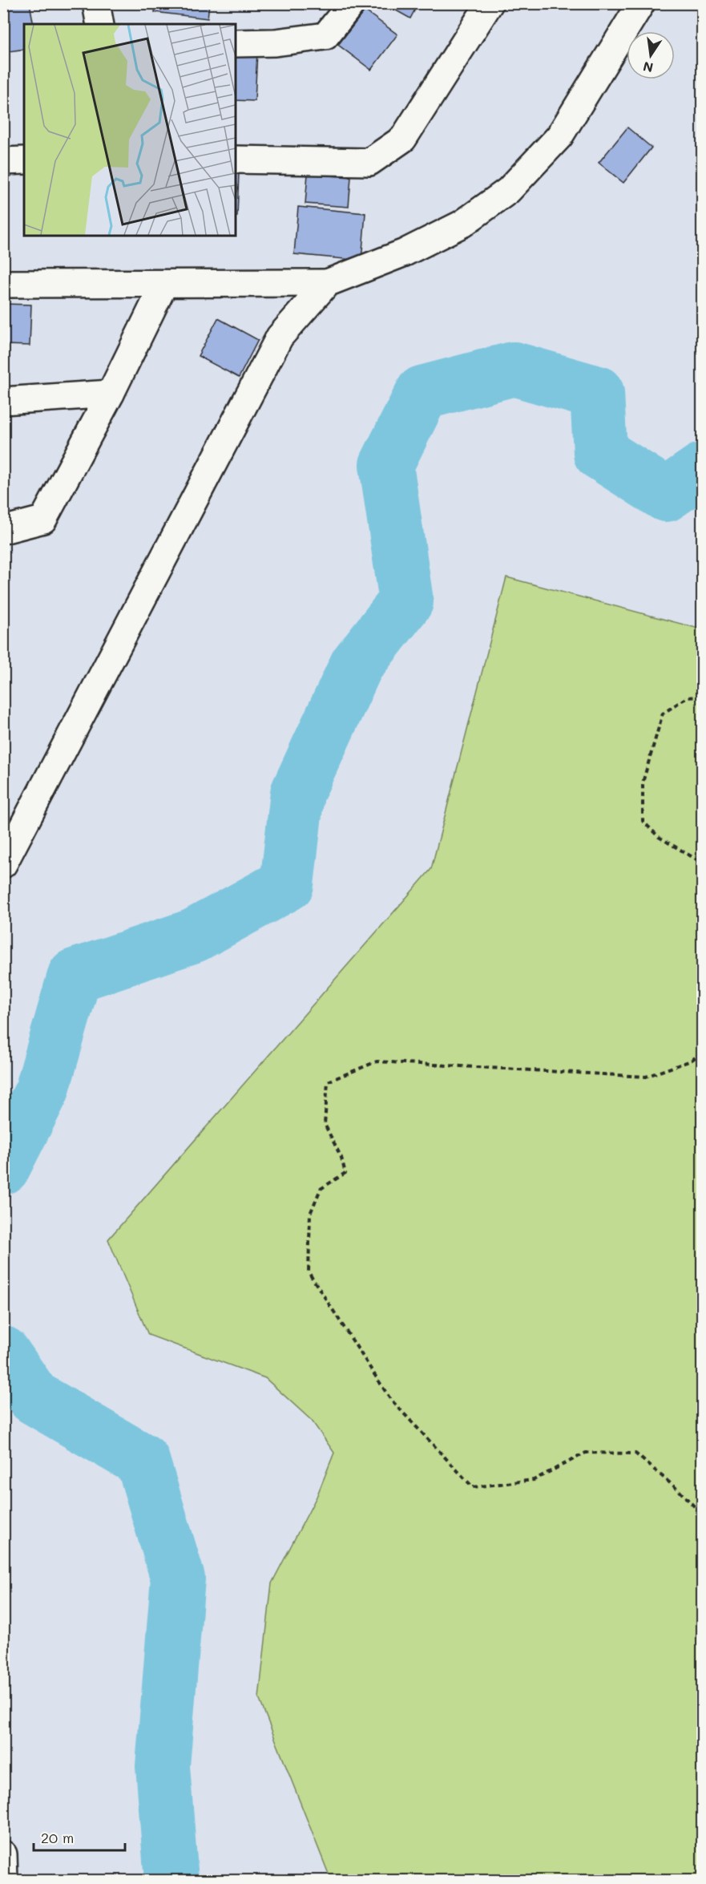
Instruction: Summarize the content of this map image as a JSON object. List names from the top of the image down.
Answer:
{
  "scale_bar": "20 m",
  "north": "bottom"
}
